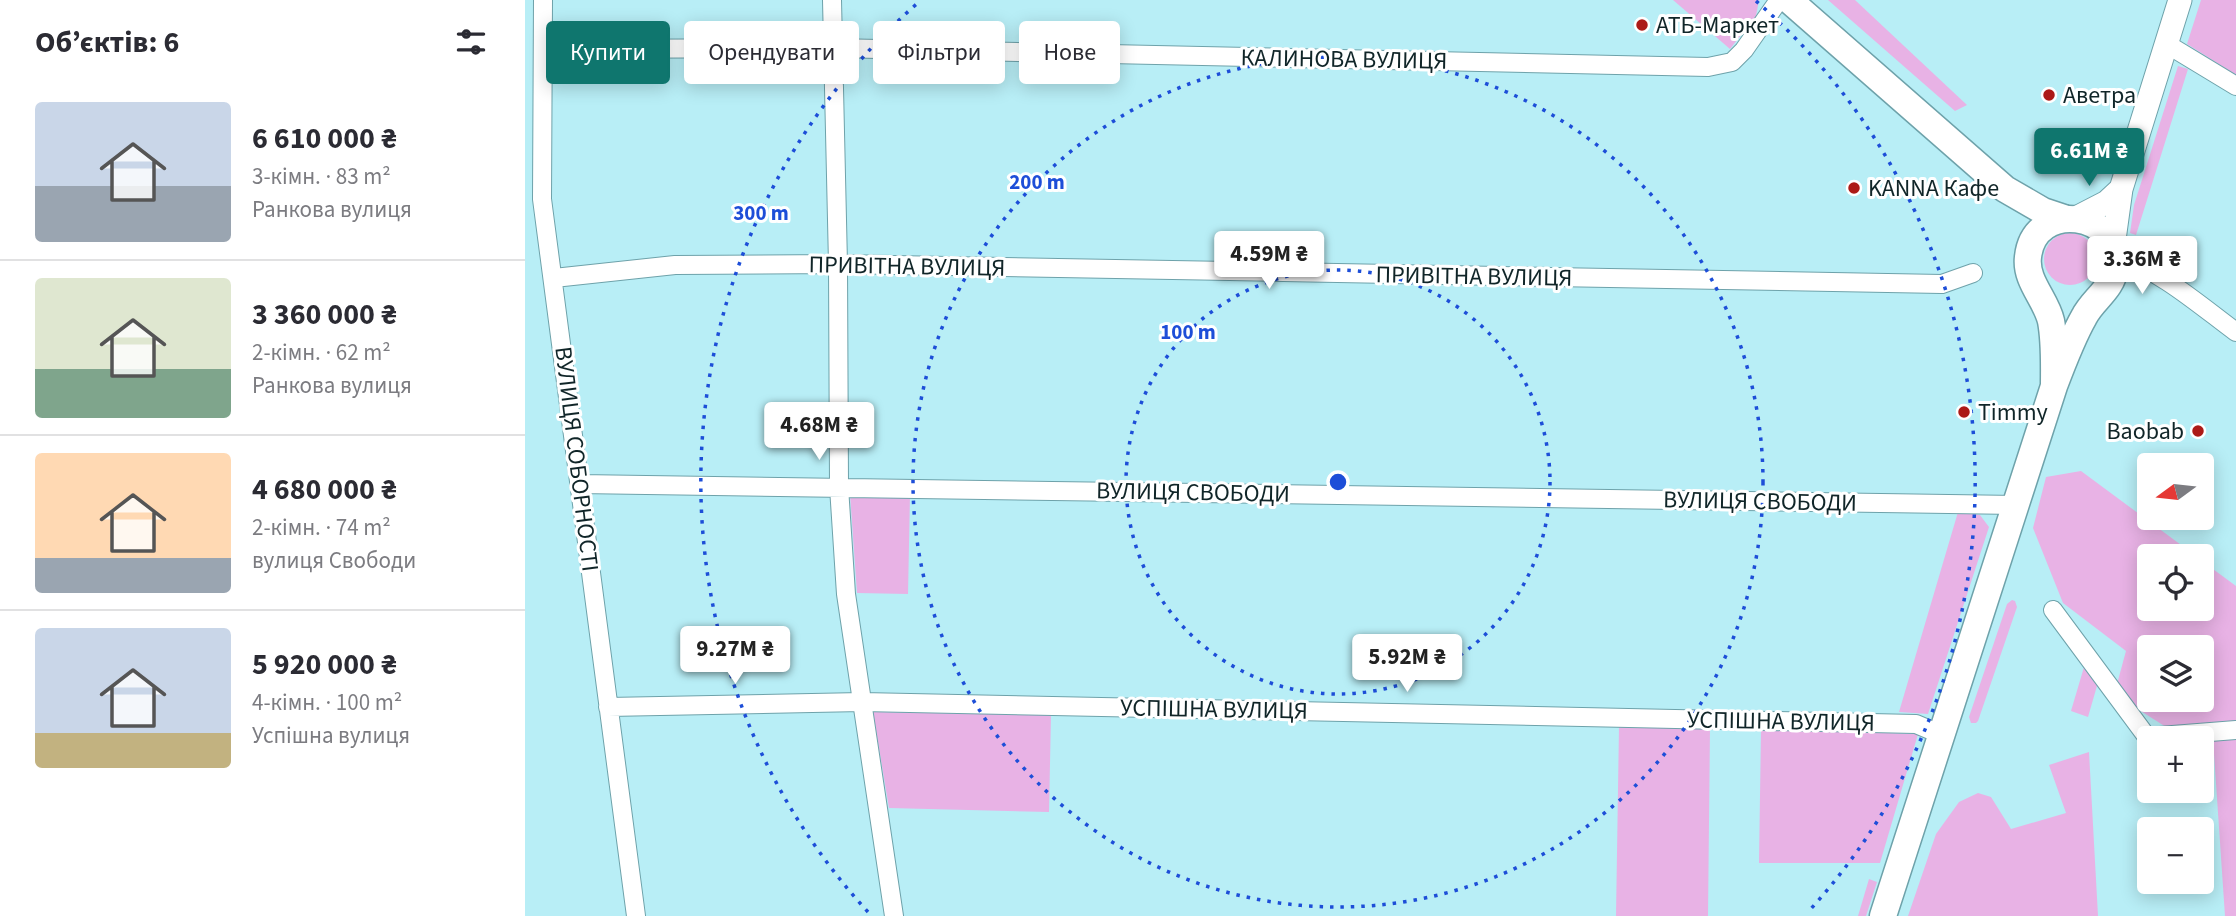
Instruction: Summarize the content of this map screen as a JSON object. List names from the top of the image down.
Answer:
{
  "streets": {
    "street": [
      "КАЛИНОВА ВУЛИЦЯ",
      "ПРИВІТНА ВУЛИЦЯ",
      "ВУЛИЦЯ СОБОРНОСТІ",
      "ВУЛИЦЯ СВОБОДИ",
      "УСПІШНА ВУЛИЦЯ"
    ]
  },
  "crossings": [
    ["КАЛИНОВА ВУЛИЦЯ", "ВУЛИЦЯ СОБОРНОСТІ"],
    ["ПРИВІТНА ВУЛИЦЯ", "ВУЛИЦЯ СОБОРНОСТІ"],
    ["ВУЛИЦЯ СОБОРНОСТІ", "ВУЛИЦЯ СВОБОДИ"],
    ["ВУЛИЦЯ СОБОРНОСТІ", "УСПІШНА ВУЛИЦЯ"]
  ],
  "places": [
    "АТБ-Маркет",
    "Аветра",
    "KANNA Кафе",
    "Timmy",
    "Baobab"
  ],
  "north": "left",
  "page": {
    "heading": "Об’єктів: 6",
    "chip": [
      "Купити",
      "Орендувати",
      "Фільтри",
      "Нове"
    ],
    "list": [
      {
        "name": "6 610 000 ₴",
        "note": "3-кімн. · 83 m² · Ранкова вулиця"
      },
      {
        "name": "3 360 000 ₴",
        "note": "2-кімн. · 62 m² · Ранкова вулиця"
      },
      {
        "name": "4 680 000 ₴",
        "note": "2-кімн. · 74 m² · вулиця Свободи"
      },
      {
        "name": "5 920 000 ₴",
        "note": "4-кімн. · 100 m² · Успішна вулиця"
      }
    ],
    "price": [
      "6.61M ₴",
      "4.59M ₴",
      "3.36M ₴",
      "4.68M ₴",
      "9.27M ₴",
      "5.92M ₴"
    ],
    "map_buttons": ["+", "−"]
  },
  "rings": ["200 m", "300 m", "100 m"]
}
